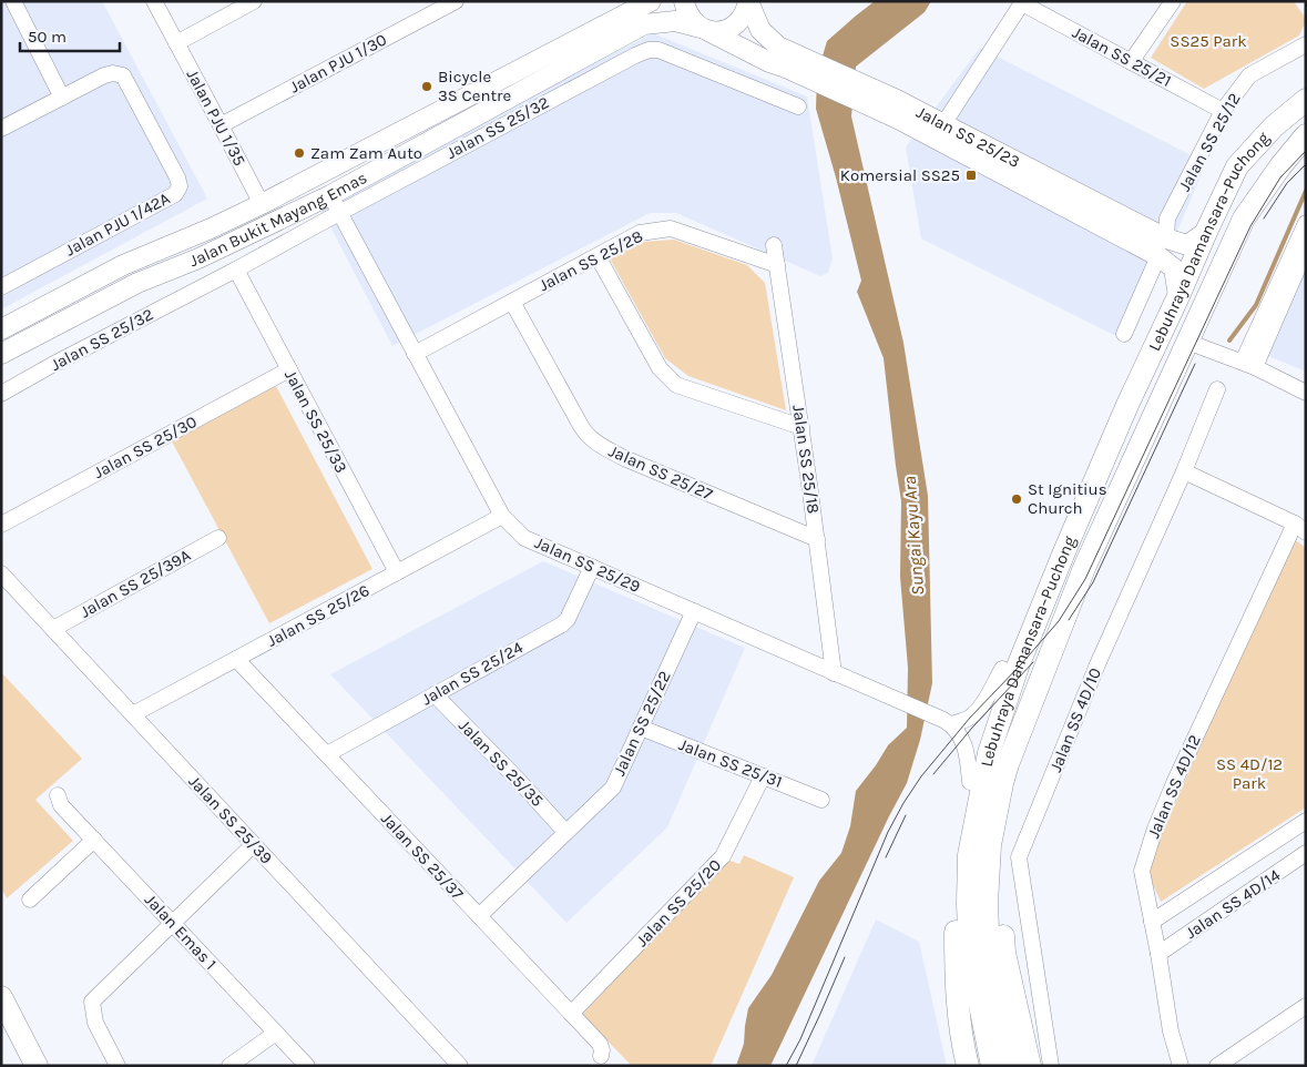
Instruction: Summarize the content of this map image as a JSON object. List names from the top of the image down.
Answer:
{
  "streets": {
    "highway": ["Lebuhraya Damansara–Puchong"],
    "main road": ["Jalan SS 25/23", "Jalan Bukit Mayang Emas"],
    "street": [
      "Jalan SS 25/21",
      "Jalan PJU 1/30",
      "Jalan PJU 1/35",
      "Jalan SS 25/32",
      "Jalan SS 25/12",
      "Jalan PJU 1/42A",
      "Jalan SS 25/28",
      "Jalan SS 25/33",
      "Jalan SS 25/30",
      "Jalan SS 25/18",
      "Jalan SS 25/27",
      "Jalan SS 25/29",
      "Jalan SS 25/39A",
      "Jalan SS 25/26",
      "Jalan SS 25/24",
      "Jalan SS 4D/10",
      "Jalan SS 25/22",
      "Jalan SS 25/35",
      "Jalan SS 25/31",
      "Jalan SS 4D/12",
      "Jalan SS 25/39",
      "Jalan SS 25/37",
      "Jalan SS 25/20",
      "Jalan SS 4D/14",
      "Jalan Emas 1"
    ]
  },
  "crossings": [
    ["Jalan SS 25/21", "Jalan SS 25/12"],
    ["Jalan PJU 1/30", "Jalan PJU 1/35"],
    ["Jalan PJU 1/35", "Jalan Bukit Mayang Emas"],
    ["Jalan SS 25/32", "Jalan Bukit Mayang Emas"],
    ["Jalan SS 25/32", "Jalan SS 25/33"],
    ["Jalan SS 25/32", "Jalan SS 25/29"],
    ["Jalan SS 25/23", "Jalan SS 25/12"],
    ["Jalan SS 25/23", "Jalan Bukit Mayang Emas"],
    ["Jalan SS 25/23", "Lebuhraya Damansara–Puchong"],
    ["Jalan Bukit Mayang Emas", "Jalan SS 25/29"],
    ["Jalan SS 25/28", "Jalan SS 25/18"],
    ["Jalan SS 25/28", "Jalan SS 25/27"],
    ["Jalan SS 25/28", "Jalan SS 25/29"],
    ["Jalan SS 25/33", "Jalan SS 25/30"],
    ["Jalan SS 25/33", "Jalan SS 25/26"],
    ["Jalan SS 25/18", "Jalan SS 25/27"],
    ["Jalan SS 25/18", "Jalan SS 25/29"],
    ["Jalan SS 25/29", "Jalan SS 25/26"],
    ["Jalan SS 25/29", "Jalan SS 25/24"],
    ["Jalan SS 25/29", "Jalan SS 25/22"],
    ["Jalan SS 25/39A", "Jalan SS 25/39"],
    ["Jalan SS 25/26", "Jalan SS 25/39"],
    ["Jalan SS 25/26", "Jalan SS 25/37"],
    ["Jalan SS 25/24", "Jalan SS 25/35"],
    ["Jalan SS 25/24", "Jalan SS 25/37"],
    ["Jalan SS 25/22", "Jalan SS 25/35"],
    ["Jalan SS 25/22", "Jalan SS 25/31"],
    ["Jalan SS 25/22", "Jalan SS 25/37"],
    ["Jalan SS 25/31", "Jalan SS 25/20"],
    ["Jalan SS 4D/12", "Jalan SS 4D/14"],
    ["Jalan SS 25/37", "Jalan SS 25/20"]
  ],
  "water": ["Sungai Kayu Ara"],
  "parks": ["SS25 Park", "SS 4D/12 Park"],
  "places": {
    "other": ["Bicycle 3S Centre", "Zam Zam Auto", "St Ignitius Church"],
    "transit": ["Komersial SS25"]
  },
  "scale_bar": "50 m"
}
